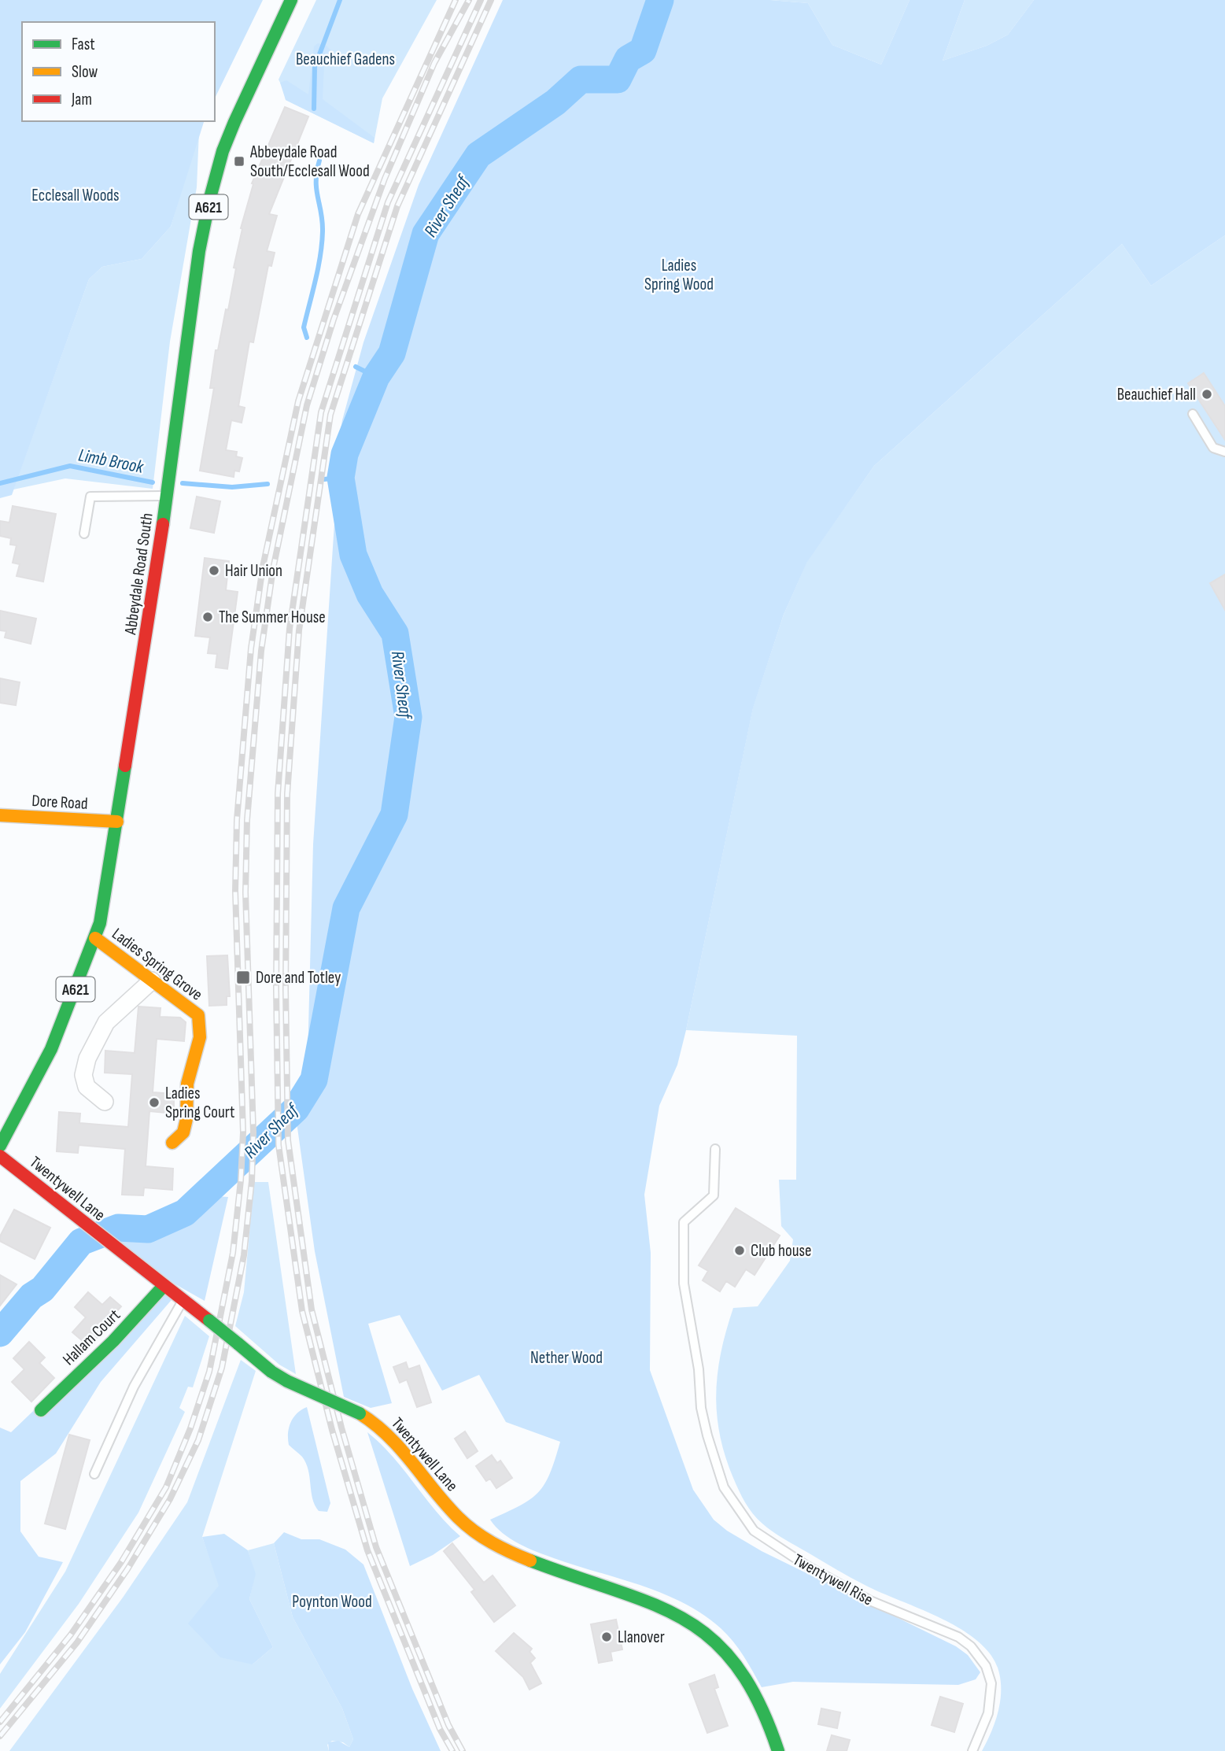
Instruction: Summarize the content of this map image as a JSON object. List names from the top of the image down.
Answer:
{
  "streets": {
    "street": [
      "A621",
      "Abbeydale Road South",
      "Dore Road",
      "Ladies Spring Grove",
      "Twentywell Lane",
      "Hallam Court"
    ],
    "lane": ["Twentywell Rise"]
  },
  "crossings": [
    ["Abbeydale Road South", "Dore Road"],
    ["Abbeydale Road South", "Ladies Spring Grove"],
    ["Twentywell Lane", "Hallam Court"]
  ],
  "water": ["River Sheaf", "Limb Brook"],
  "parks": [
    "Beauchief Gadens",
    "Ecclesall Woods",
    "Ladies Spring Wood",
    "Nether Wood",
    "Poynton Wood"
  ],
  "places": {
    "transit": ["Abbeydale Road South/Ecclesall Wood", "Dore and Totley"],
    "other": [
      "Beauchief Hall",
      "Hair Union",
      "The Summer House",
      "Ladies Spring Court",
      "Club house",
      "Llanover"
    ]
  },
  "legend": ["Fast", "Slow", "Jam"]
}
